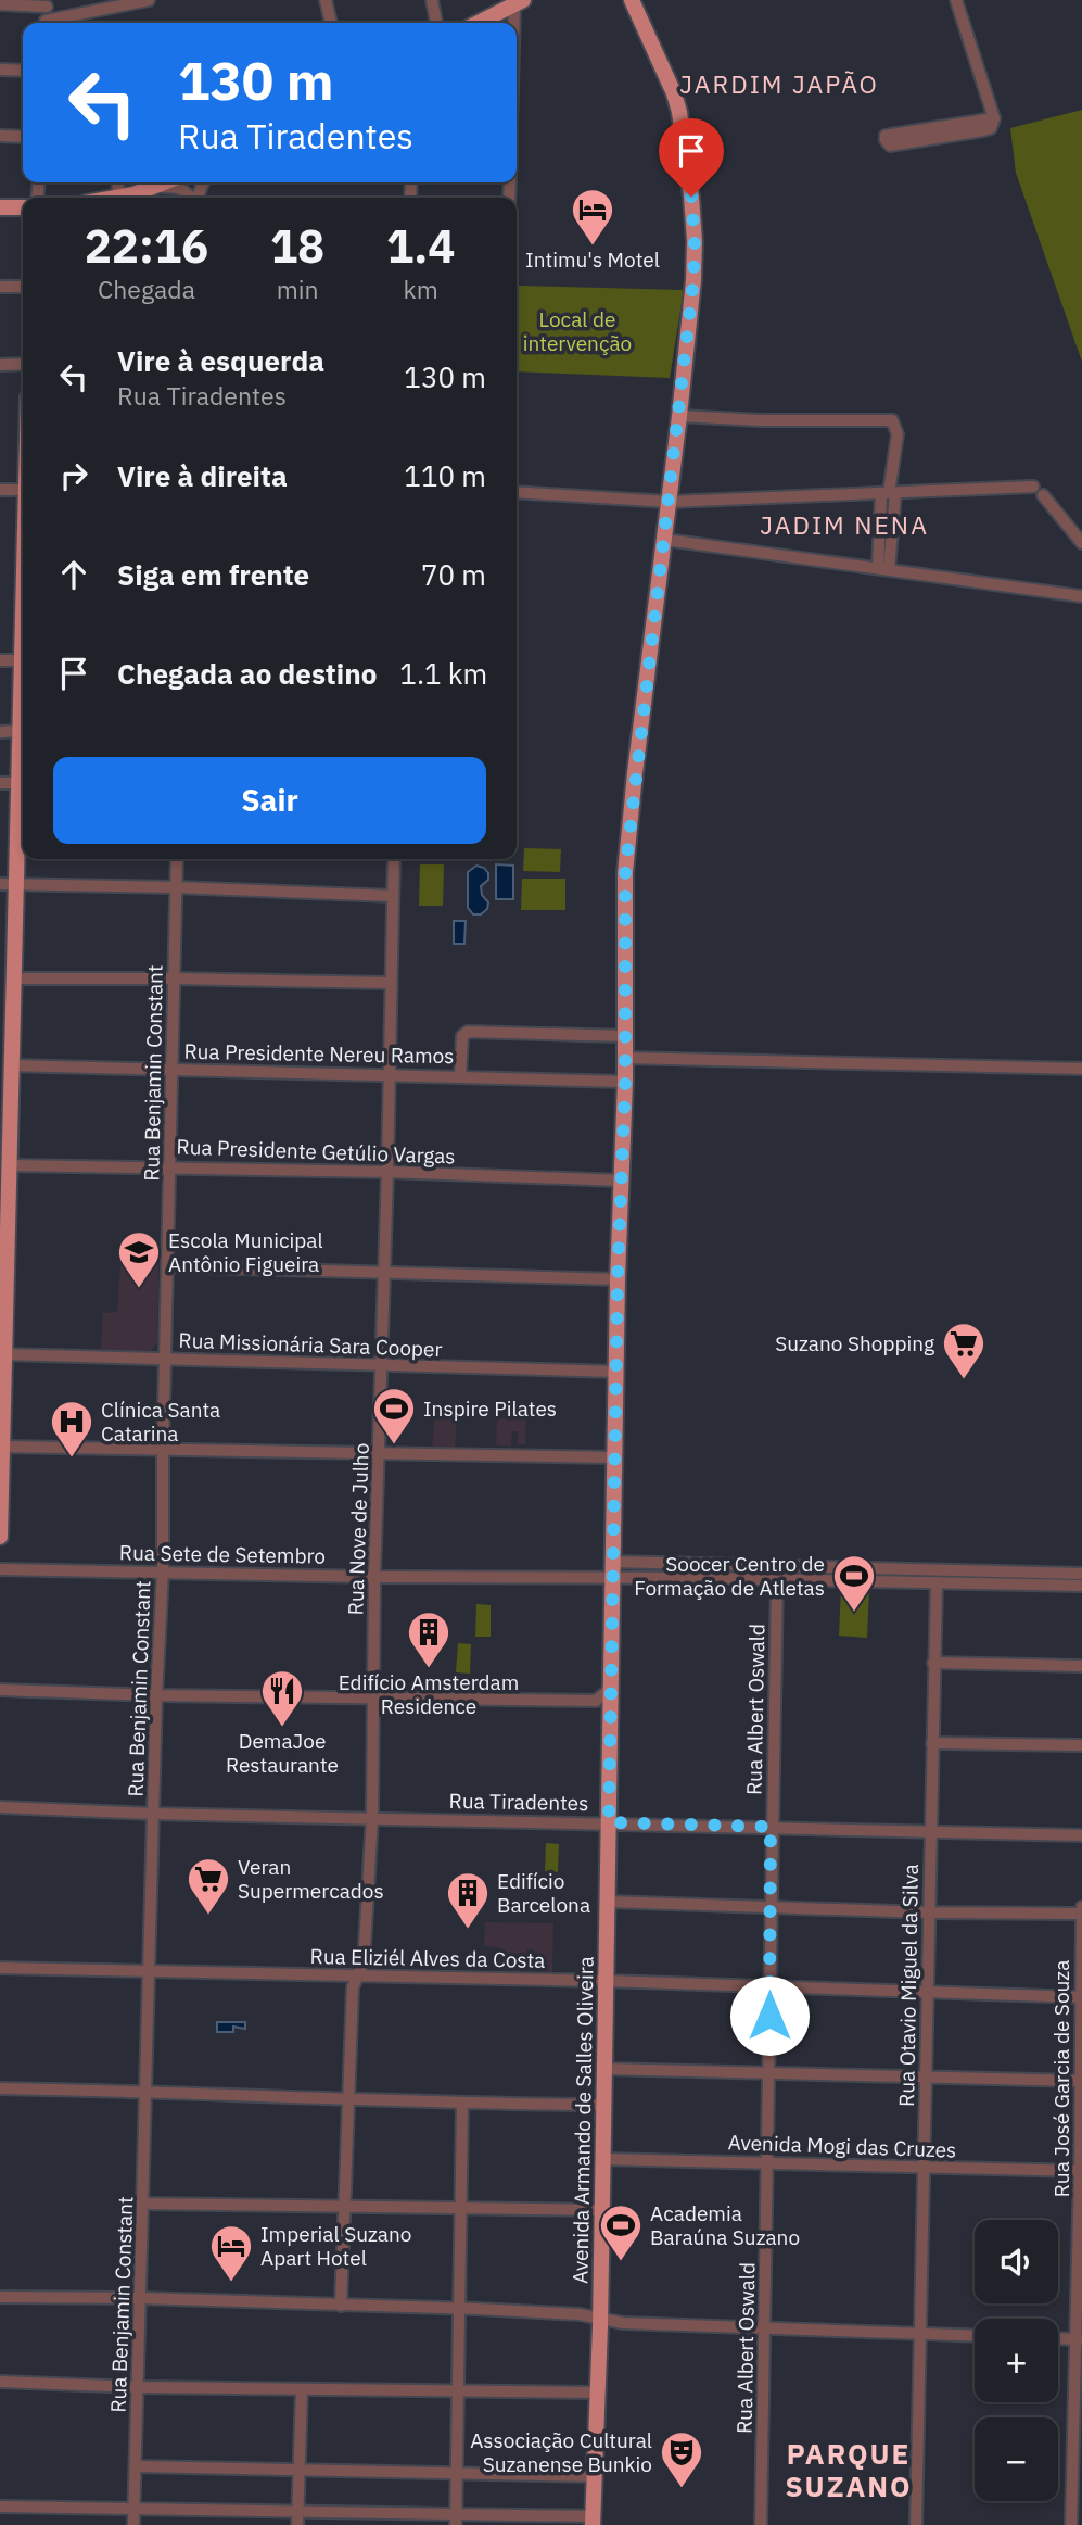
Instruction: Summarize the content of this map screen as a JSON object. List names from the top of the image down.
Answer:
{
  "streets": {
    "main road": ["Avenida Armando de Salles Oliveira"],
    "street": [
      "Rua Presidente Nereu Ramos",
      "Rua Benjamin Constant",
      "Rua Presidente Getúlio Vargas",
      "Rua Missionária Sara Cooper",
      "Rua Nove de Julho",
      "Rua Sete de Setembro",
      "Rua Albert Oswald",
      "Rua Tiradentes",
      "Rua Eliziél Alves da Costa",
      "Rua Otavio Miguel da Silva",
      "Rua José Garcia de Souza",
      "Avenida Mogi das Cruzes"
    ]
  },
  "crossings": [
    ["Rua Presidente Nereu Ramos", "Rua Benjamin Constant"],
    ["Rua Presidente Nereu Ramos", "Rua Nove de Julho"],
    ["Rua Presidente Nereu Ramos", "Avenida Armando de Salles Oliveira"],
    ["Rua Benjamin Constant", "Rua Presidente Getúlio Vargas"],
    ["Rua Benjamin Constant", "Rua Missionária Sara Cooper"],
    ["Rua Benjamin Constant", "Rua Sete de Setembro"],
    ["Rua Benjamin Constant", "Rua Tiradentes"],
    ["Rua Benjamin Constant", "Rua Eliziél Alves da Costa"],
    ["Rua Presidente Getúlio Vargas", "Rua Nove de Julho"],
    ["Rua Presidente Getúlio Vargas", "Avenida Armando de Salles Oliveira"],
    ["Rua Missionária Sara Cooper", "Rua Nove de Julho"],
    ["Rua Missionária Sara Cooper", "Avenida Armando de Salles Oliveira"],
    ["Rua Nove de Julho", "Rua Sete de Setembro"],
    ["Rua Nove de Julho", "Rua Tiradentes"],
    ["Rua Nove de Julho", "Rua Eliziél Alves da Costa"],
    ["Rua Sete de Setembro", "Rua Albert Oswald"],
    ["Rua Sete de Setembro", "Rua Otavio Miguel da Silva"],
    ["Rua Sete de Setembro", "Avenida Armando de Salles Oliveira"],
    ["Rua Albert Oswald", "Rua Tiradentes"],
    ["Rua Albert Oswald", "Rua Eliziél Alves da Costa"],
    ["Rua Albert Oswald", "Avenida Mogi das Cruzes"],
    ["Rua Tiradentes", "Rua Otavio Miguel da Silva"],
    ["Rua Tiradentes", "Avenida Armando de Salles Oliveira"],
    ["Rua Eliziél Alves da Costa", "Rua Otavio Miguel da Silva"],
    ["Rua Eliziél Alves da Costa", "Rua José Garcia de Souza"],
    ["Rua Eliziél Alves da Costa", "Avenida Armando de Salles Oliveira"],
    ["Rua Otavio Miguel da Silva", "Avenida Mogi das Cruzes"],
    ["Rua José Garcia de Souza", "Avenida Mogi das Cruzes"],
    ["Avenida Armando de Salles Oliveira", "Avenida Mogi das Cruzes"]
  ],
  "districts": ["JARDIM JAPÃO", "JADIM NENA", "PARQUE SUZANO"],
  "parks": ["Local de intervenção"],
  "places": {
    "hotel": ["Intimu's Motel", "Imperial Suzano Apart Hotel"],
    "school or university": ["Escola Municipal Antônio Figueira"],
    "supermarket": ["Suzano Shopping", "Veran Supermercados"],
    "sports": ["Inspire Pilates", "Soocer Centro de Formação de Atletas", "Academia Baraúna Suzano"],
    "hospital": ["Clínica Santa Catarina"],
    "building": ["Edifício Amsterdam Residence", "Edifício Barcelona"],
    "restaurant": ["DemaJoe Restaurante"],
    "theatre": ["Associação Cultural Suzanense Bunkio"]
  },
  "page": {
    "turn": ["130 m", "Rua Tiradentes"],
    "eta": [
      "22:16",
      "Chegada",
      "18",
      "min",
      "1.4",
      "km"
    ],
    "list": [
      {
        "name": "Vire à esquerda",
        "note": "Rua Tiradentes",
        "value": "130 m"
      },
      {
        "name": "Vire à direita",
        "value": "110 m"
      },
      {
        "name": "Siga em frente",
        "value": "70 m"
      },
      {
        "name": "Chegada ao destino",
        "value": "1.1 km"
      }
    ],
    "buttons": "Sair",
    "map_buttons": ["+", "−"]
  }
}
